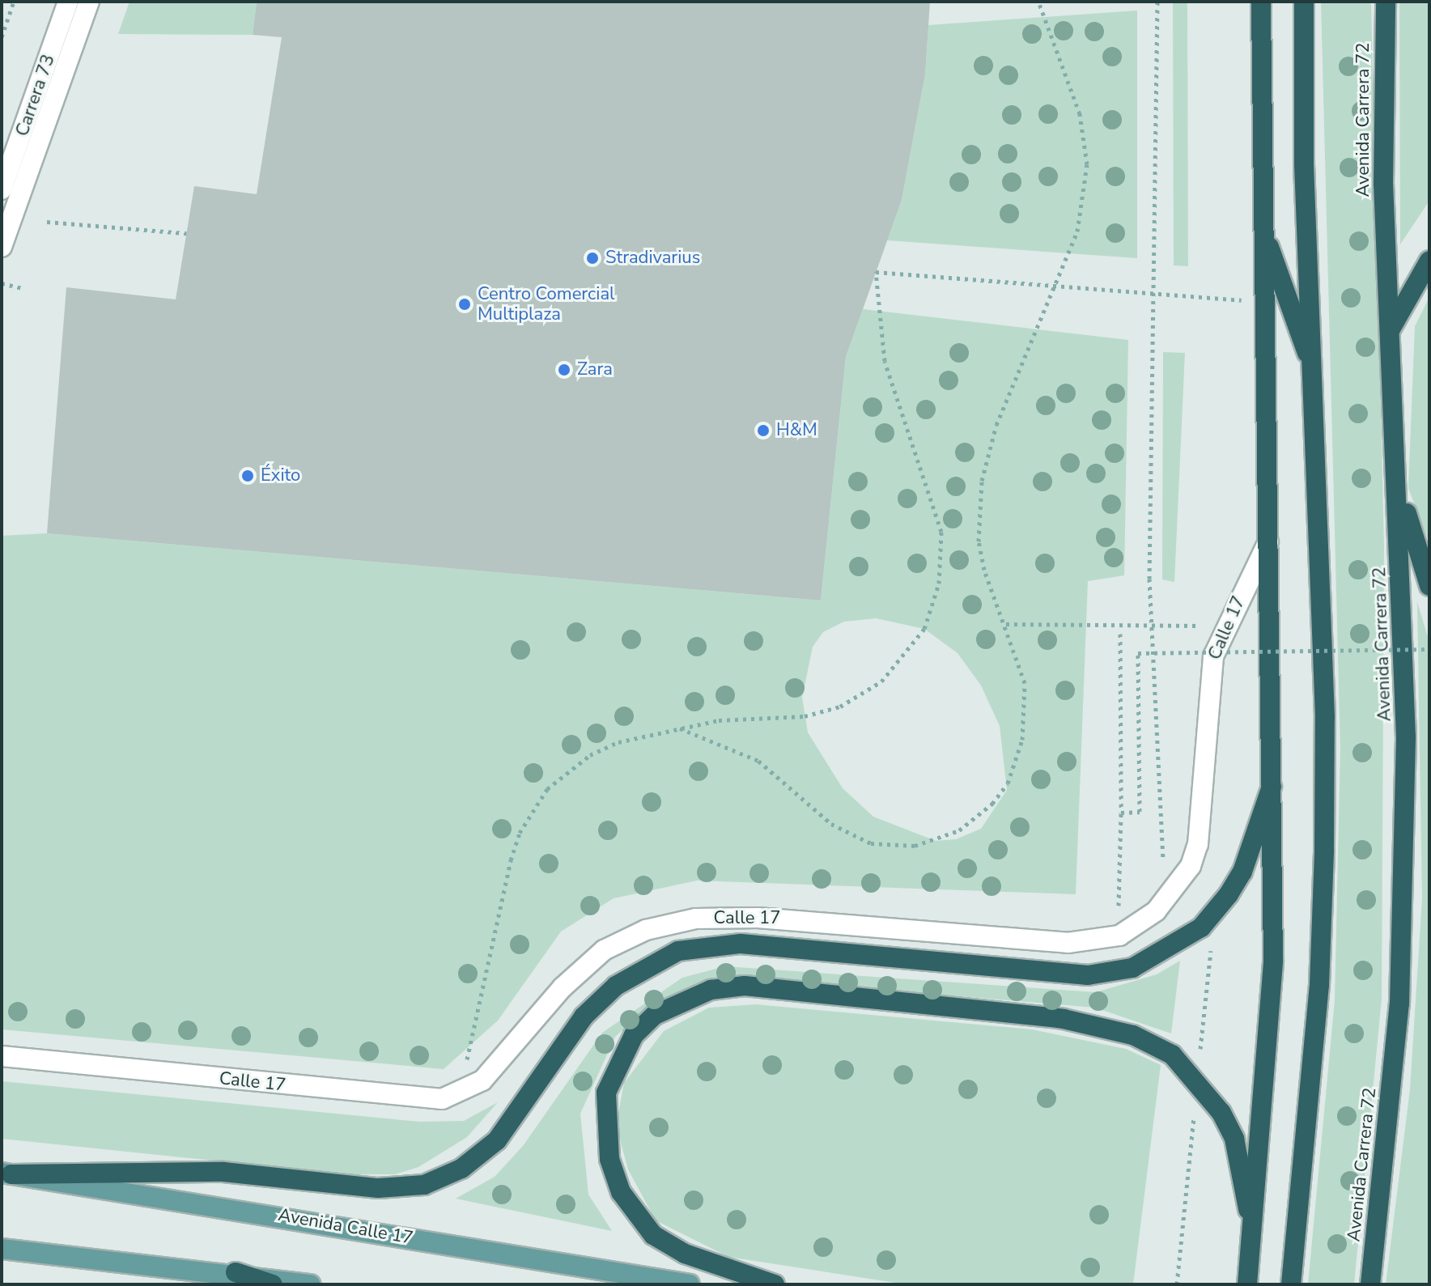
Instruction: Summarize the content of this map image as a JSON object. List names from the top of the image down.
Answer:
{
  "streets": {
    "highway": ["Avenida Carrera 72"],
    "main road": ["Avenida Calle 17"],
    "street": ["Carrera 73", "Calle 17"]
  },
  "places": [
    "Stradivarius",
    "Centro Comercial Multiplaza",
    "Zara",
    "H&M",
    "Éxito"
  ]
}
